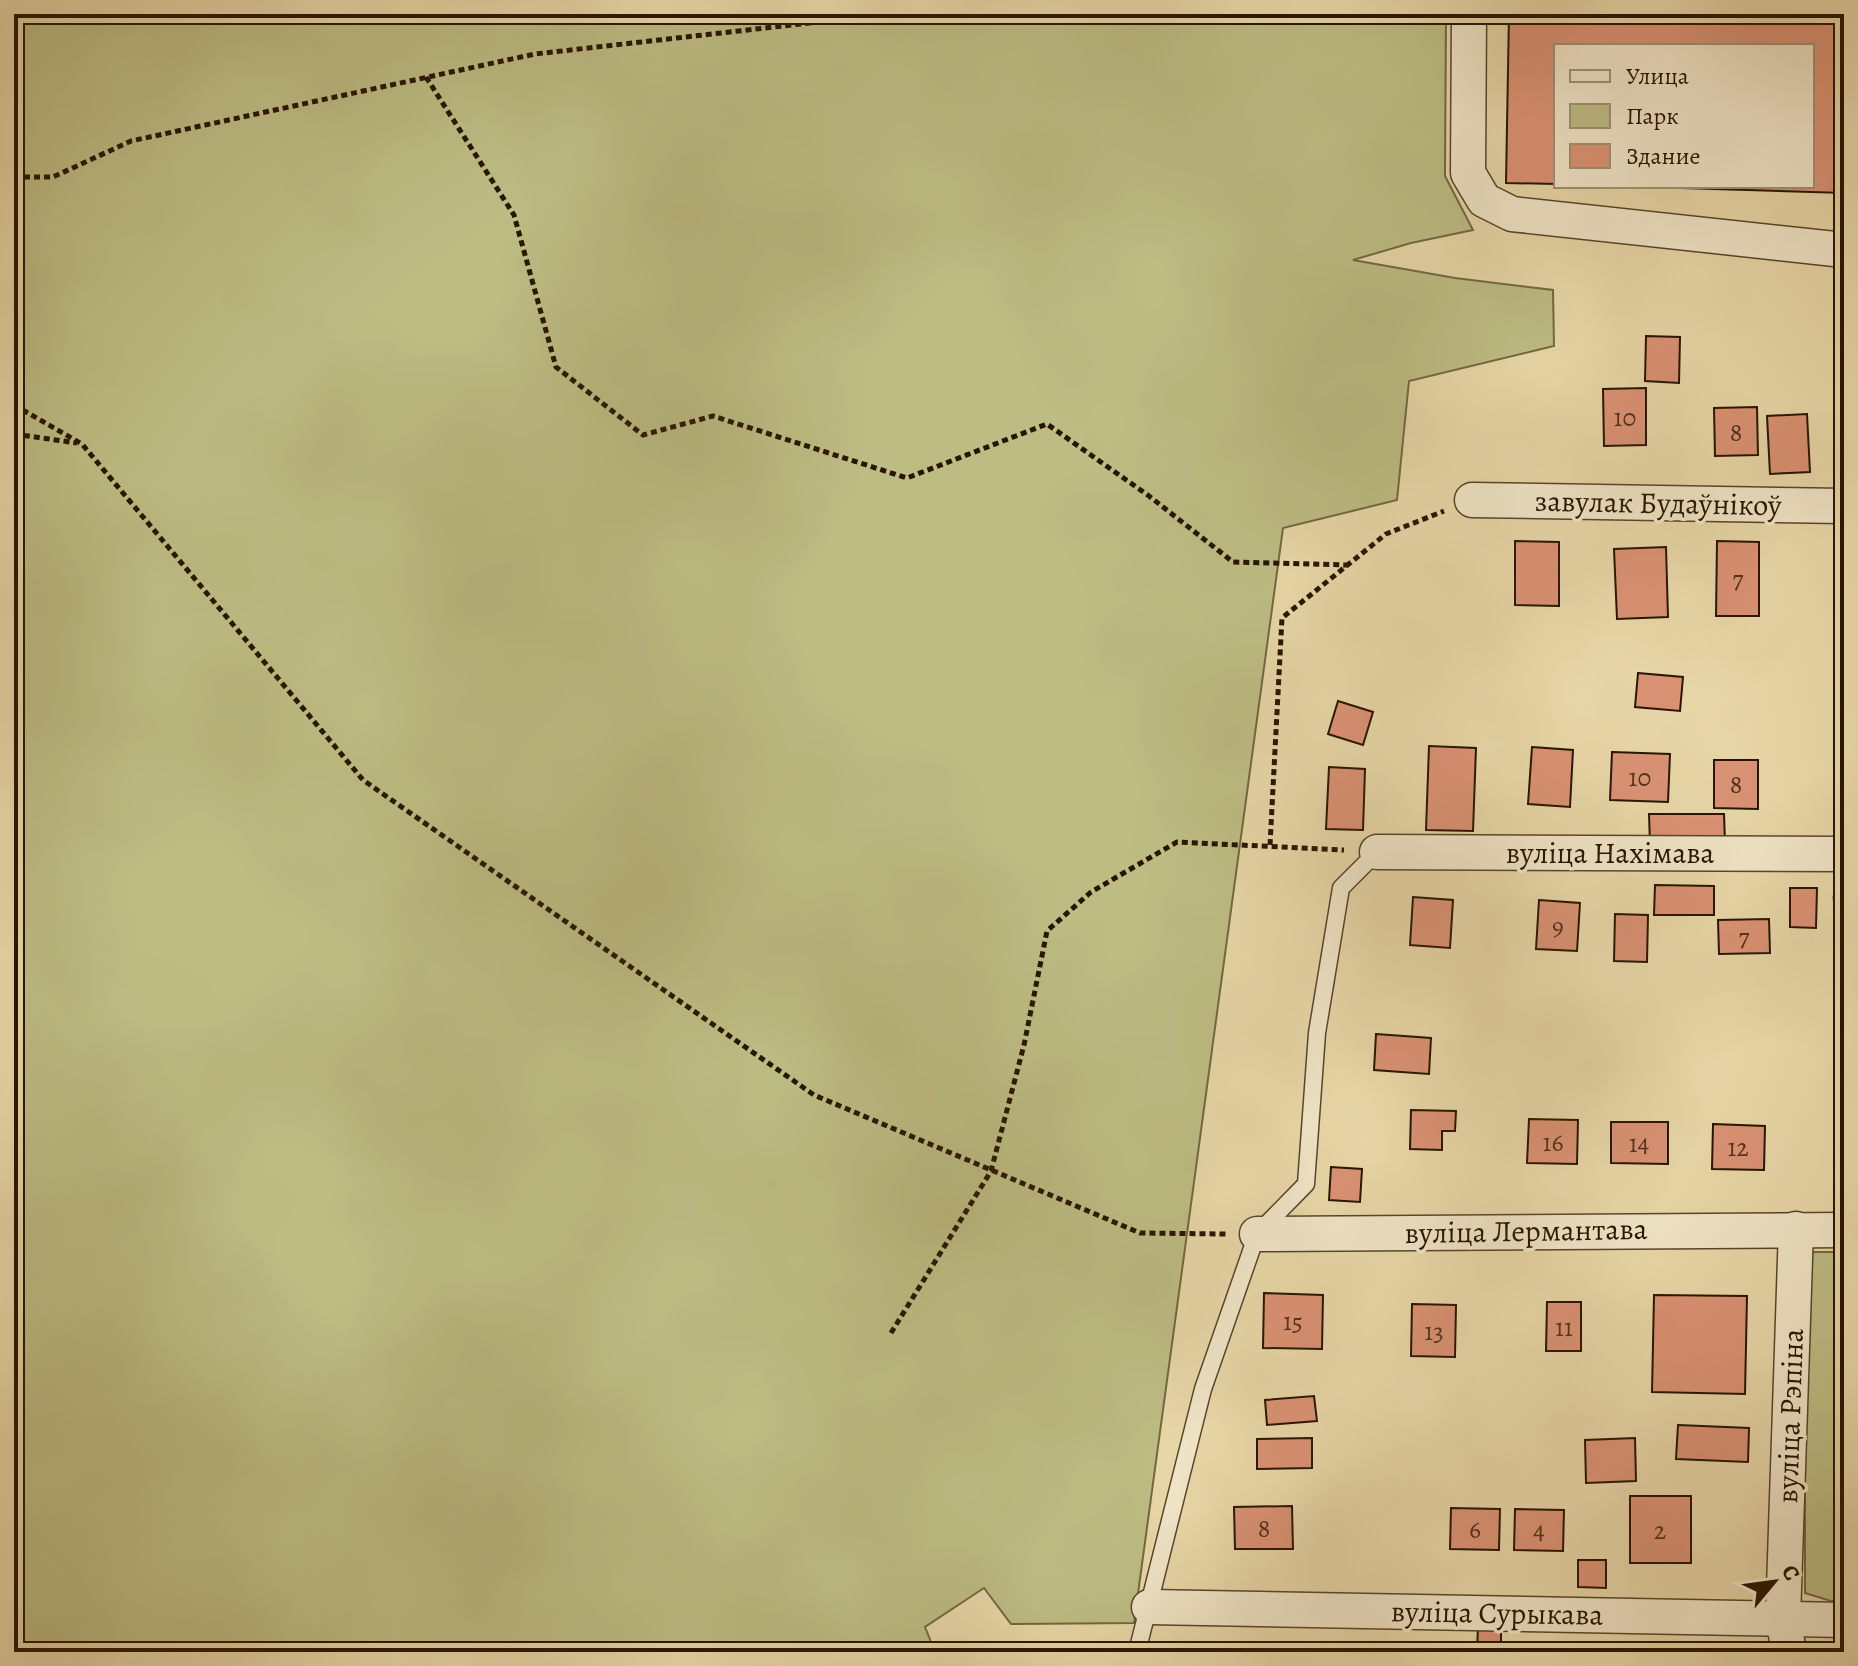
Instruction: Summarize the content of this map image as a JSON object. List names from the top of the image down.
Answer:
{
  "streets": {
    "street": [
      "завулак Будаўнікоў",
      "вуліца Нахімава",
      "вуліца Лермантава",
      "вуліца Рэпіна",
      "вуліца Сурыкава"
    ]
  },
  "crossings": [
    ["вуліца Лермантава", "вуліца Рэпіна"],
    ["вуліца Рэпіна", "вуліца Сурыкава"]
  ],
  "house_numbers": [
    "10",
    "8",
    "7",
    "10",
    "8",
    "9",
    "7",
    "16",
    "14",
    "12",
    "15",
    "11",
    "13",
    "8",
    "6",
    "4",
    "2"
  ],
  "legend": ["Улица", "Парк", "Здание"],
  "north": "top right"
}
